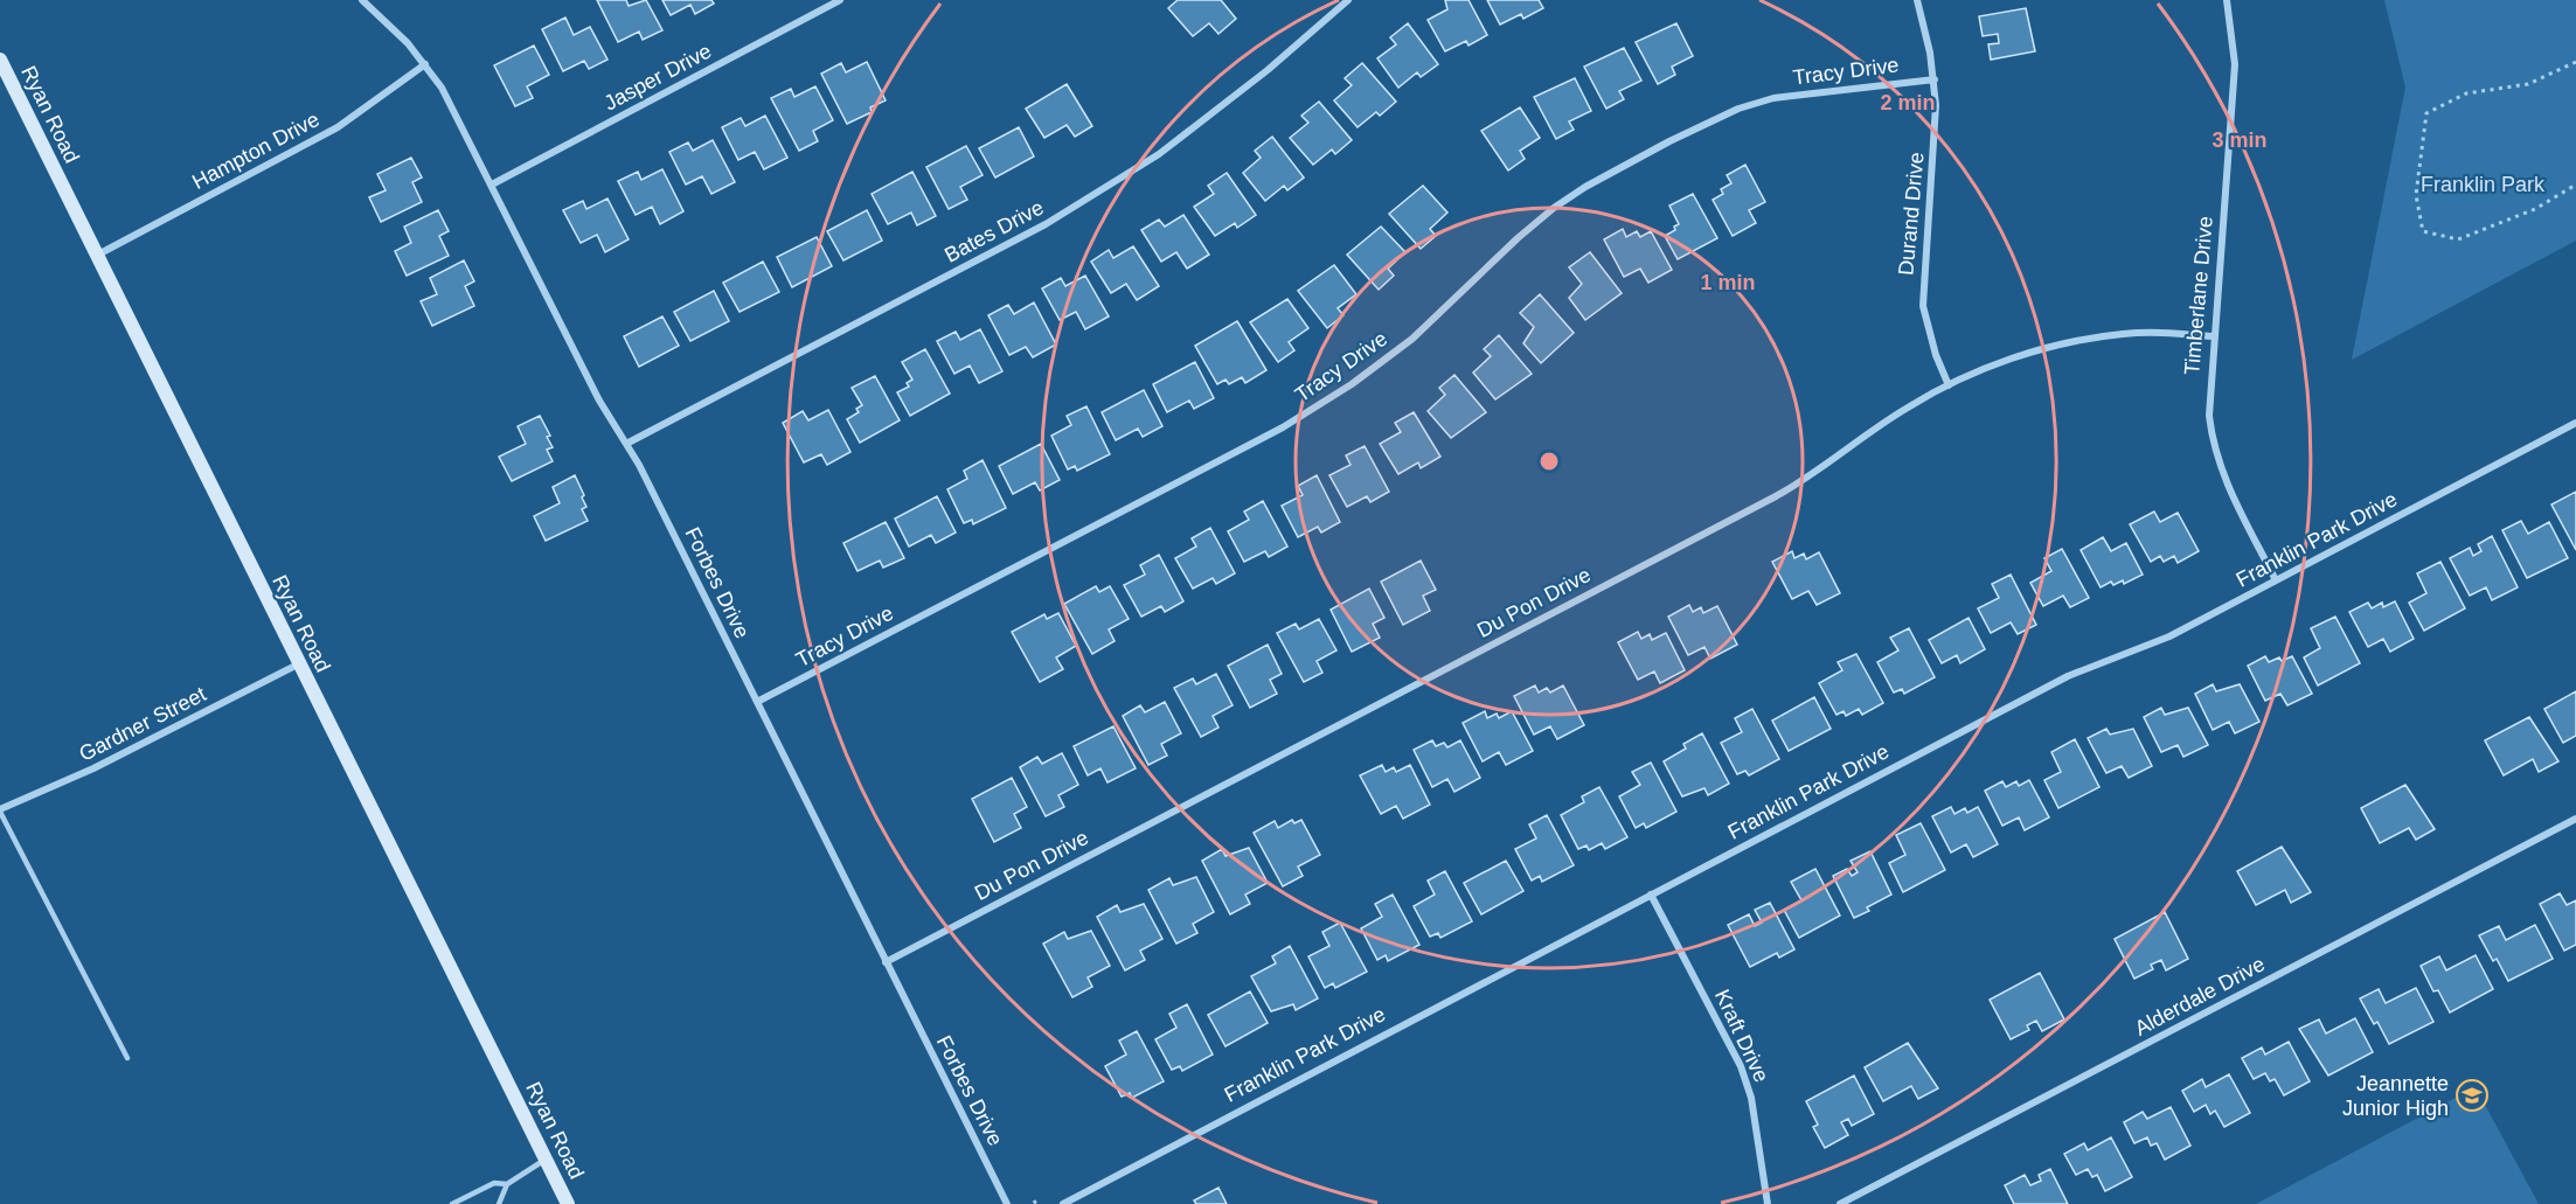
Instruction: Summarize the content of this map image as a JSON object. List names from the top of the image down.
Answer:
{
  "streets": {
    "main road": ["Ryan Road"],
    "street": [
      "Tracy Drive",
      "Jasper Drive",
      "Hampton Drive",
      "Durand Drive",
      "Bates Drive",
      "Timberlane Drive",
      "Franklin Park Drive",
      "Forbes Drive",
      "Du Pon Drive",
      "Gardner Street",
      "Alderdale Drive",
      "Kraft Drive"
    ]
  },
  "crossings": [
    ["Tracy Drive", "Durand Drive"],
    ["Tracy Drive", "Forbes Drive"],
    ["Jasper Drive", "Forbes Drive"],
    ["Ryan Road", "Hampton Drive"],
    ["Ryan Road", "Gardner Street"],
    ["Hampton Drive", "Forbes Drive"],
    ["Durand Drive", "Du Pon Drive"],
    ["Bates Drive", "Forbes Drive"],
    ["Timberlane Drive", "Franklin Park Drive"],
    ["Timberlane Drive", "Du Pon Drive"],
    ["Franklin Park Drive", "Kraft Drive"],
    ["Forbes Drive", "Du Pon Drive"]
  ],
  "parks": ["Franklin Park"],
  "places": {
    "school or university": ["Jeannette Junior High"]
  },
  "rings": ["2 min", "3 min", "1 min"]
}
